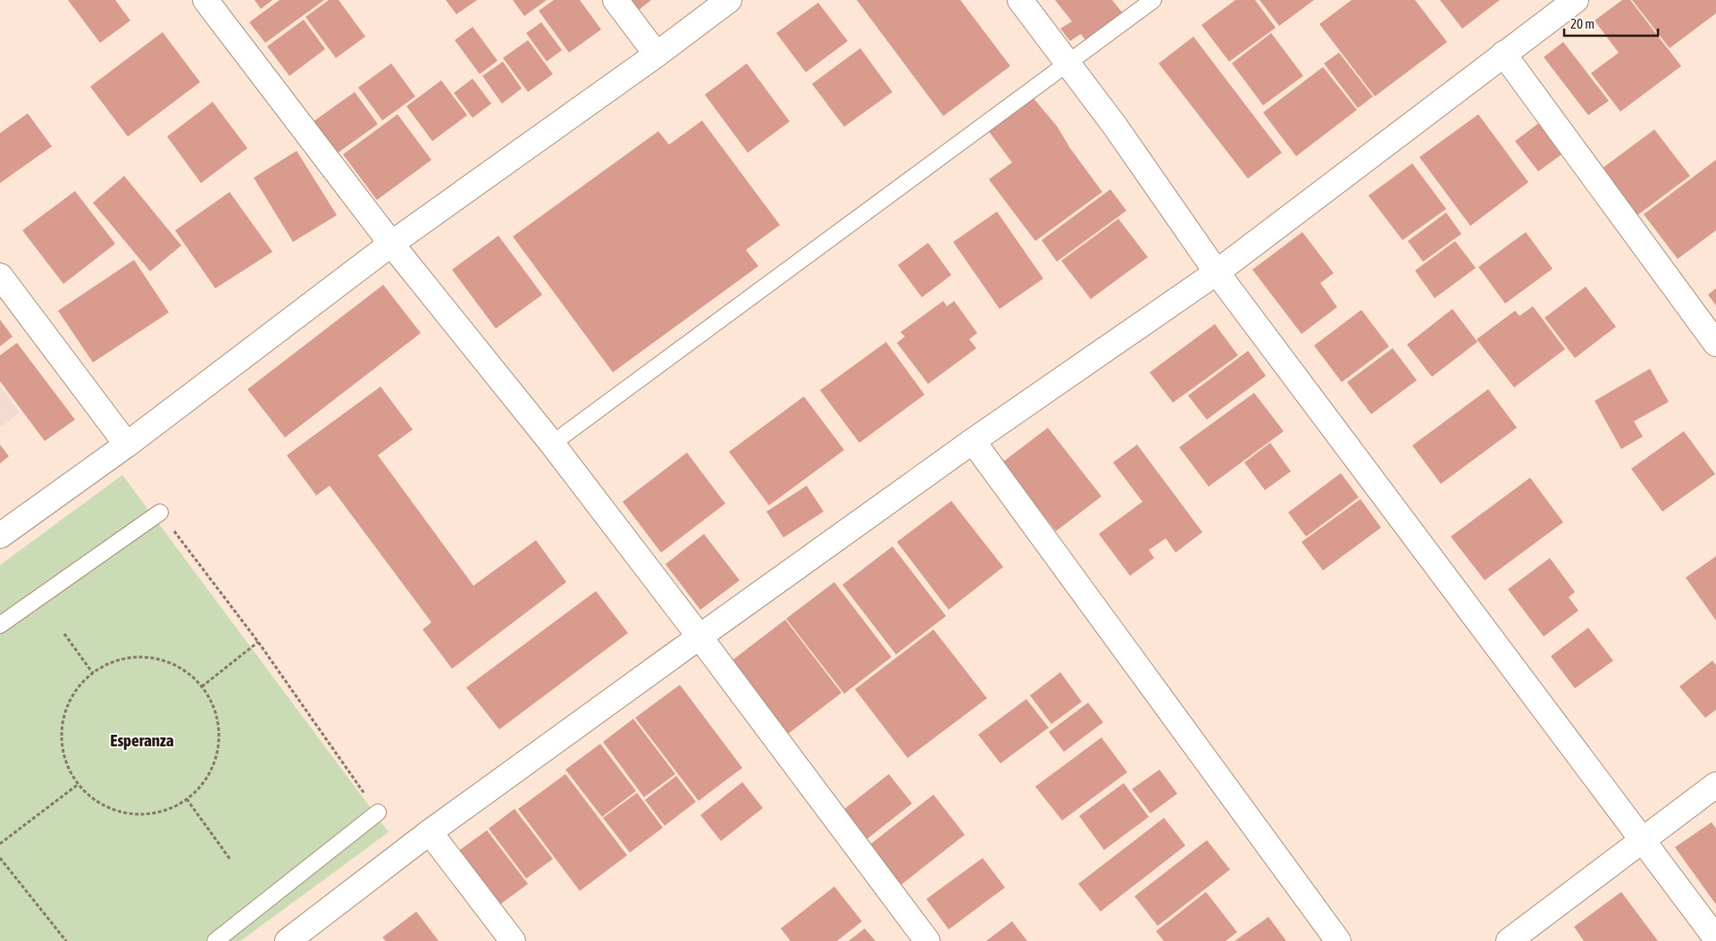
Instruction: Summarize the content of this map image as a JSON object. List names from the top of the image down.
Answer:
{
  "districts": ["Esperanza"],
  "scale_bar": "20 m"
}
